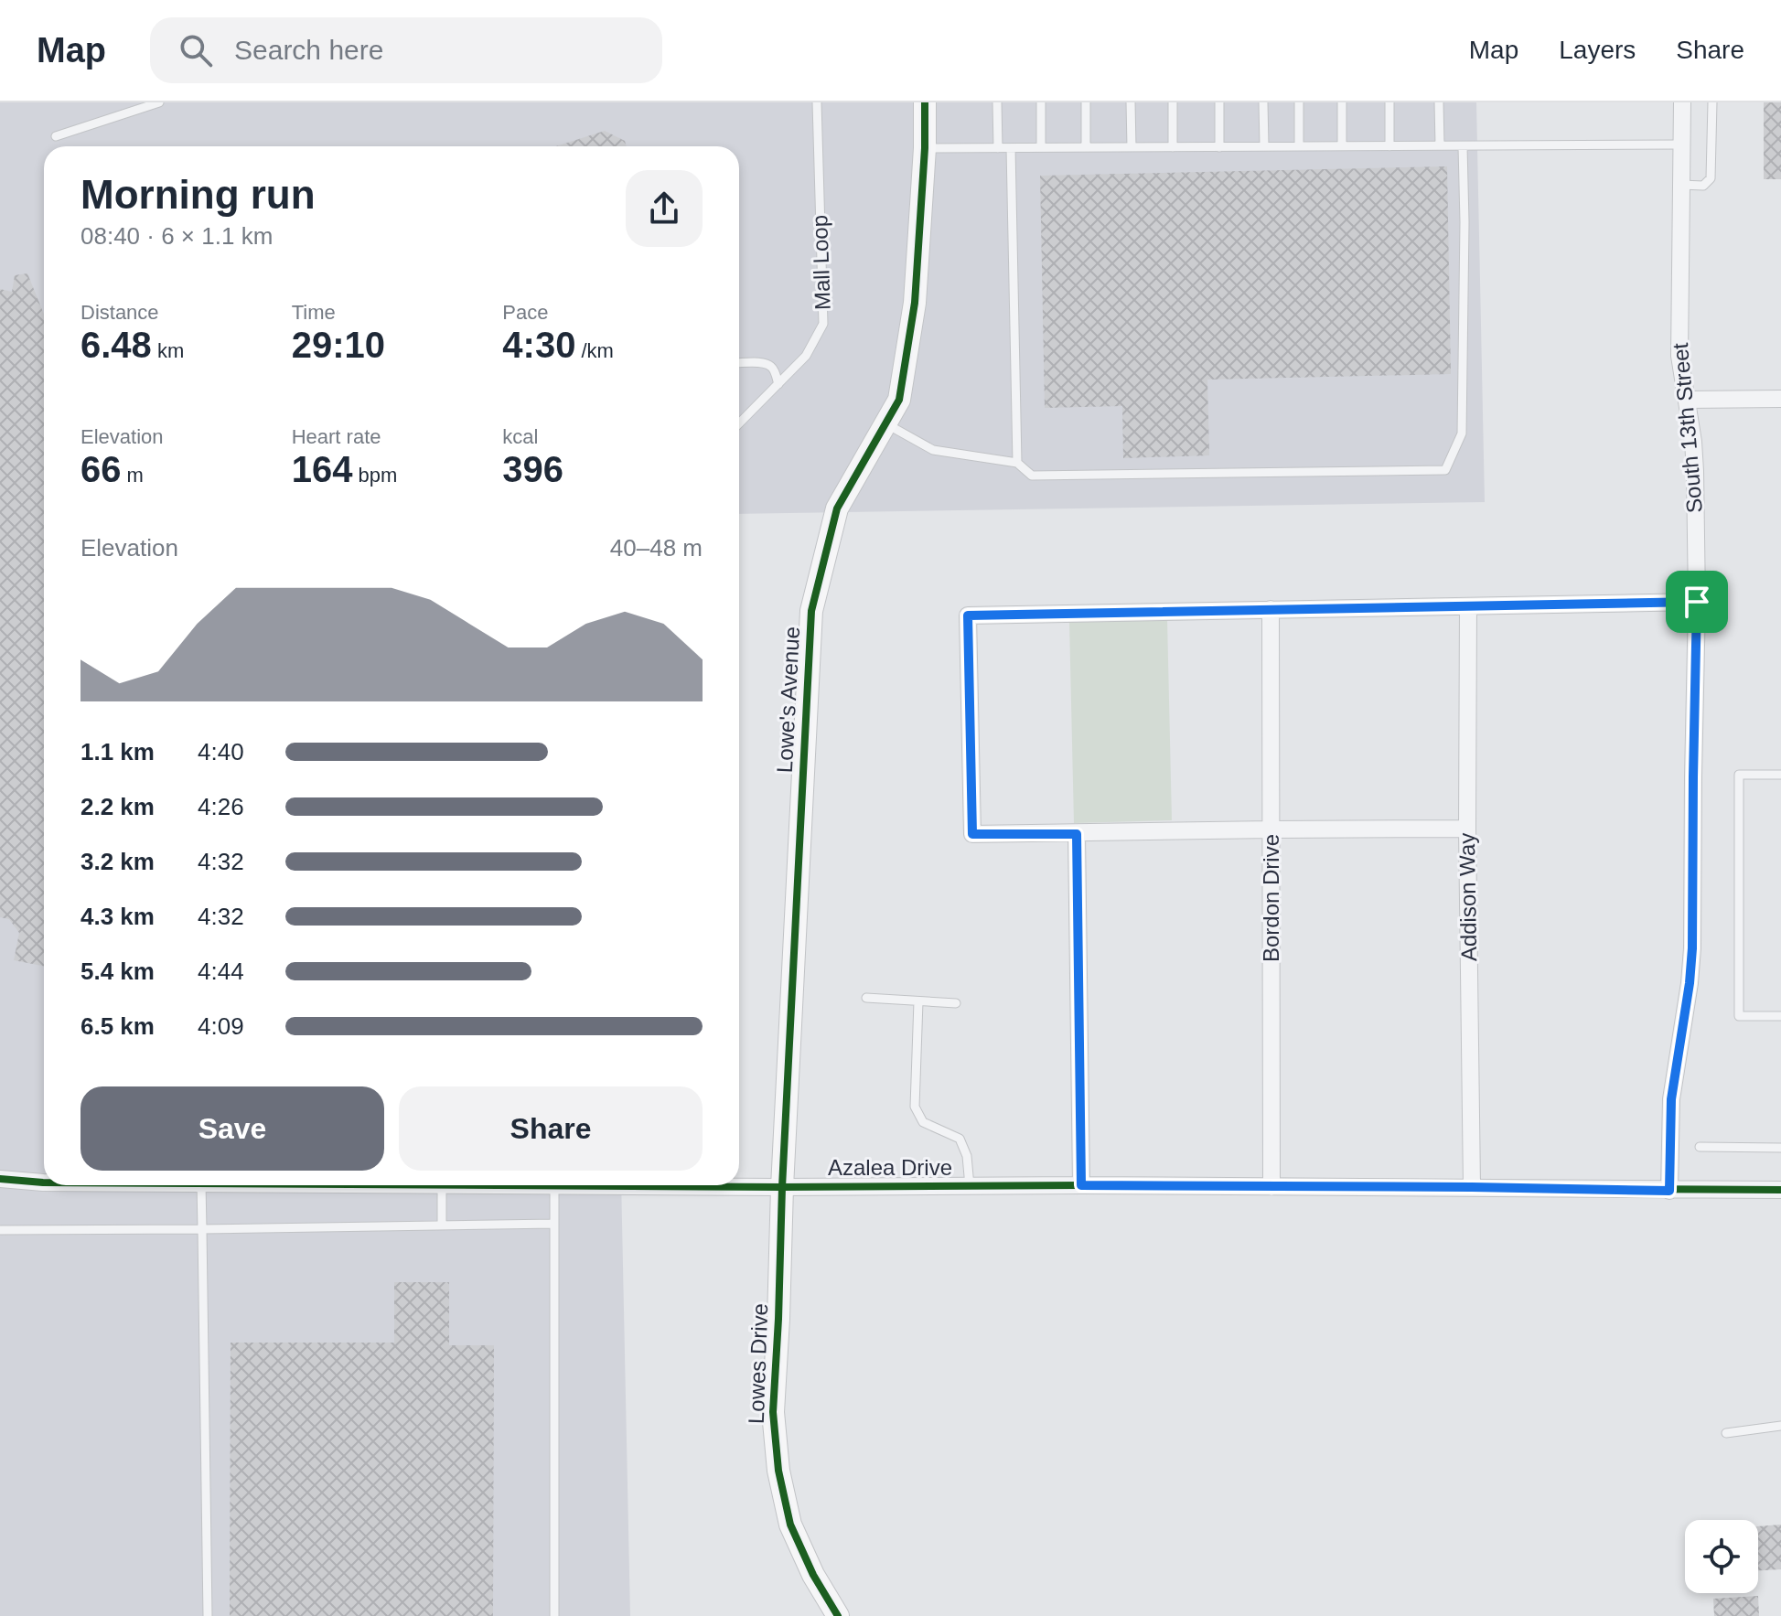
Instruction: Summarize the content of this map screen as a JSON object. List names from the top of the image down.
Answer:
{
  "streets": {
    "street": [
      "South 13th Street",
      "Lowe's Avenue",
      "Addison Way",
      "Bordon Drive",
      "Azalea Drive",
      "Lowes Drive"
    ],
    "lane": ["Mall Loop"]
  },
  "crossings": [
    ["South 13th Street", "Azalea Drive"],
    ["Lowe's Avenue", "Azalea Drive"],
    ["Lowe's Avenue", "Lowes Drive"],
    ["Addison Way", "Azalea Drive"],
    ["Bordon Drive", "Azalea Drive"],
    ["Azalea Drive", "Lowes Drive"]
  ],
  "page": {
    "header": "Map",
    "search": "Search here",
    "nav": ["Map", "Layers", "Share"],
    "heading": ["Morning run", "08:40 · 6 × 1.1 km"],
    "stats": [
      ["Distance", "6.48 km"],
      ["Time", "29:10"],
      ["Pace", "4:30 /km"],
      ["Elevation", "66 m"],
      ["Heart rate", "164 bpm"],
      ["kcal", "396"]
    ],
    "chart": ["Elevation", "40–48 m"],
    "list": [
      {
        "name": "1.1 km",
        "note": "4:40"
      },
      {
        "name": "2.2 km",
        "note": "4:26"
      },
      {
        "name": "3.2 km",
        "note": "4:32"
      },
      {
        "name": "4.3 km",
        "note": "4:32"
      },
      {
        "name": "5.4 km",
        "note": "4:44"
      },
      {
        "name": "6.5 km",
        "note": "4:09"
      }
    ],
    "buttons": ["Save", "Share"]
  }
}
